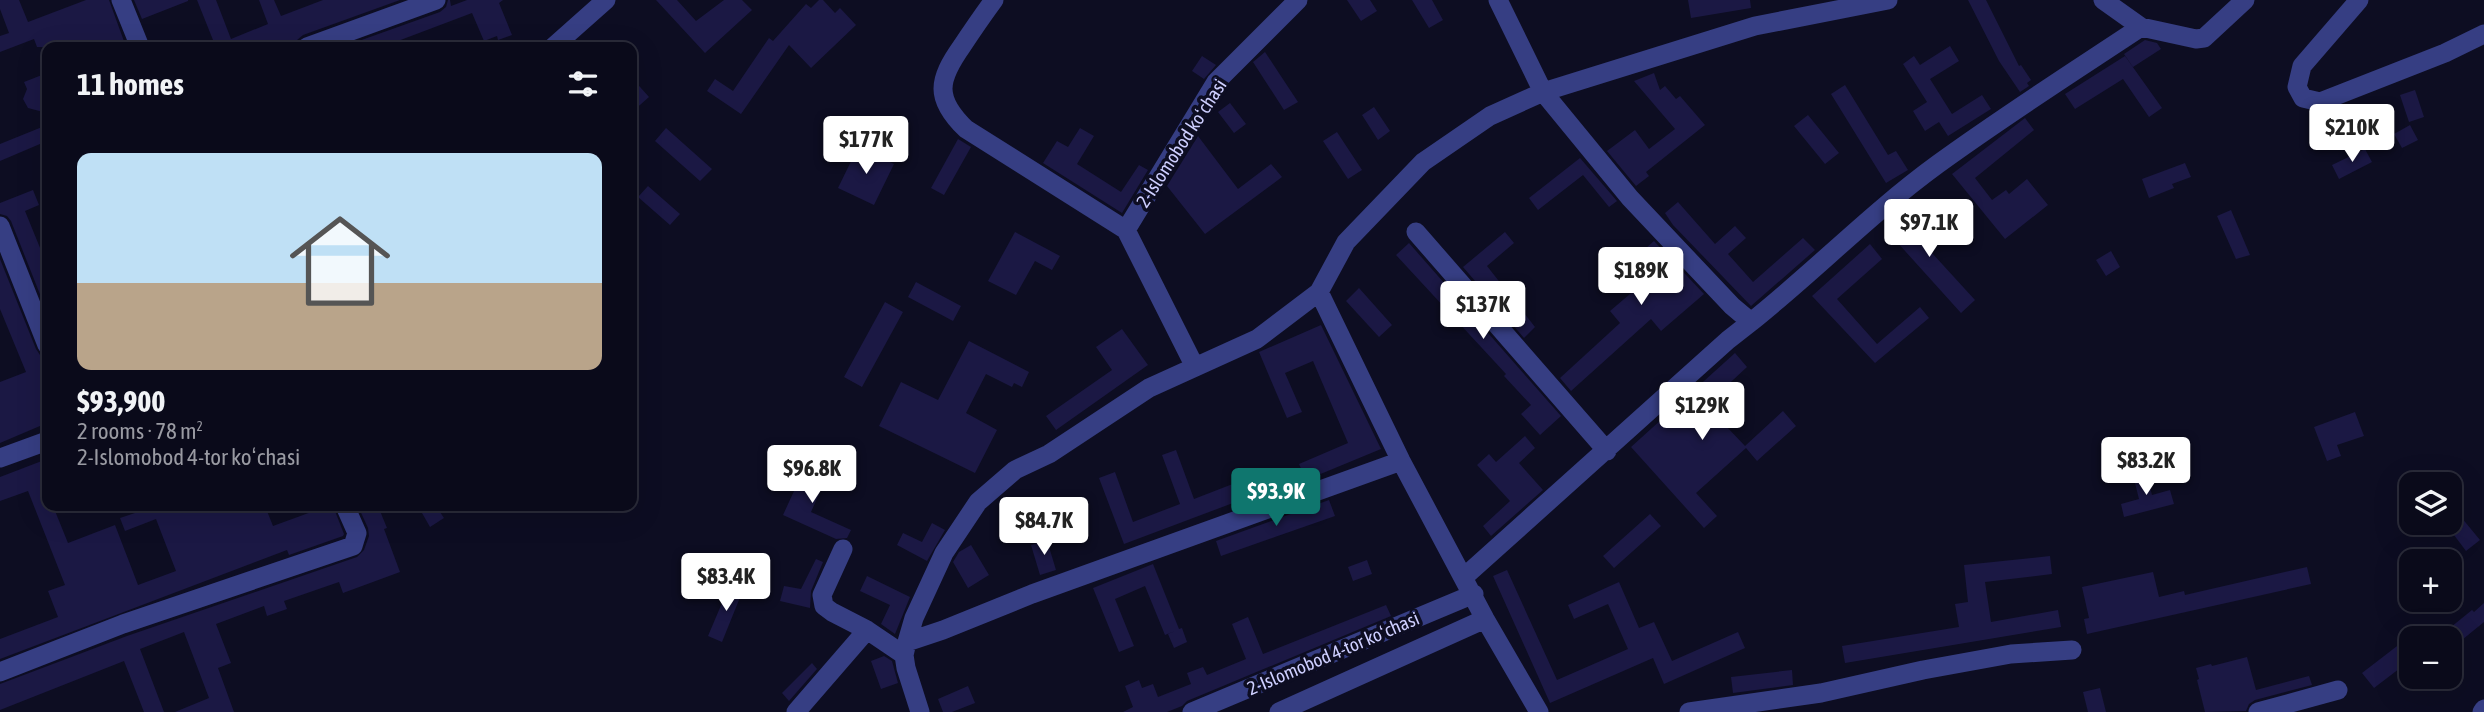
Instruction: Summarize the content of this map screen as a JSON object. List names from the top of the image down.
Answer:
{
  "streets": {
    "street": ["2-Islomobod koʻchasi", "2-Islomobod 4-tor koʻchasi"]
  },
  "page": {
    "heading": "11 homes",
    "price": [
      "$210K",
      "$177K",
      "$97.1K",
      "$189K",
      "$137K",
      "$129K",
      "$83.2K",
      "$96.8K",
      "$93.9K",
      "$84.7K",
      "$83.4K"
    ],
    "list": [
      {
        "name": "$93,900",
        "note": "2 rooms · 78 m² · 2-Islomobod 4-tor koʻchasi"
      }
    ],
    "map_buttons": ["+", "−"]
  }
}
